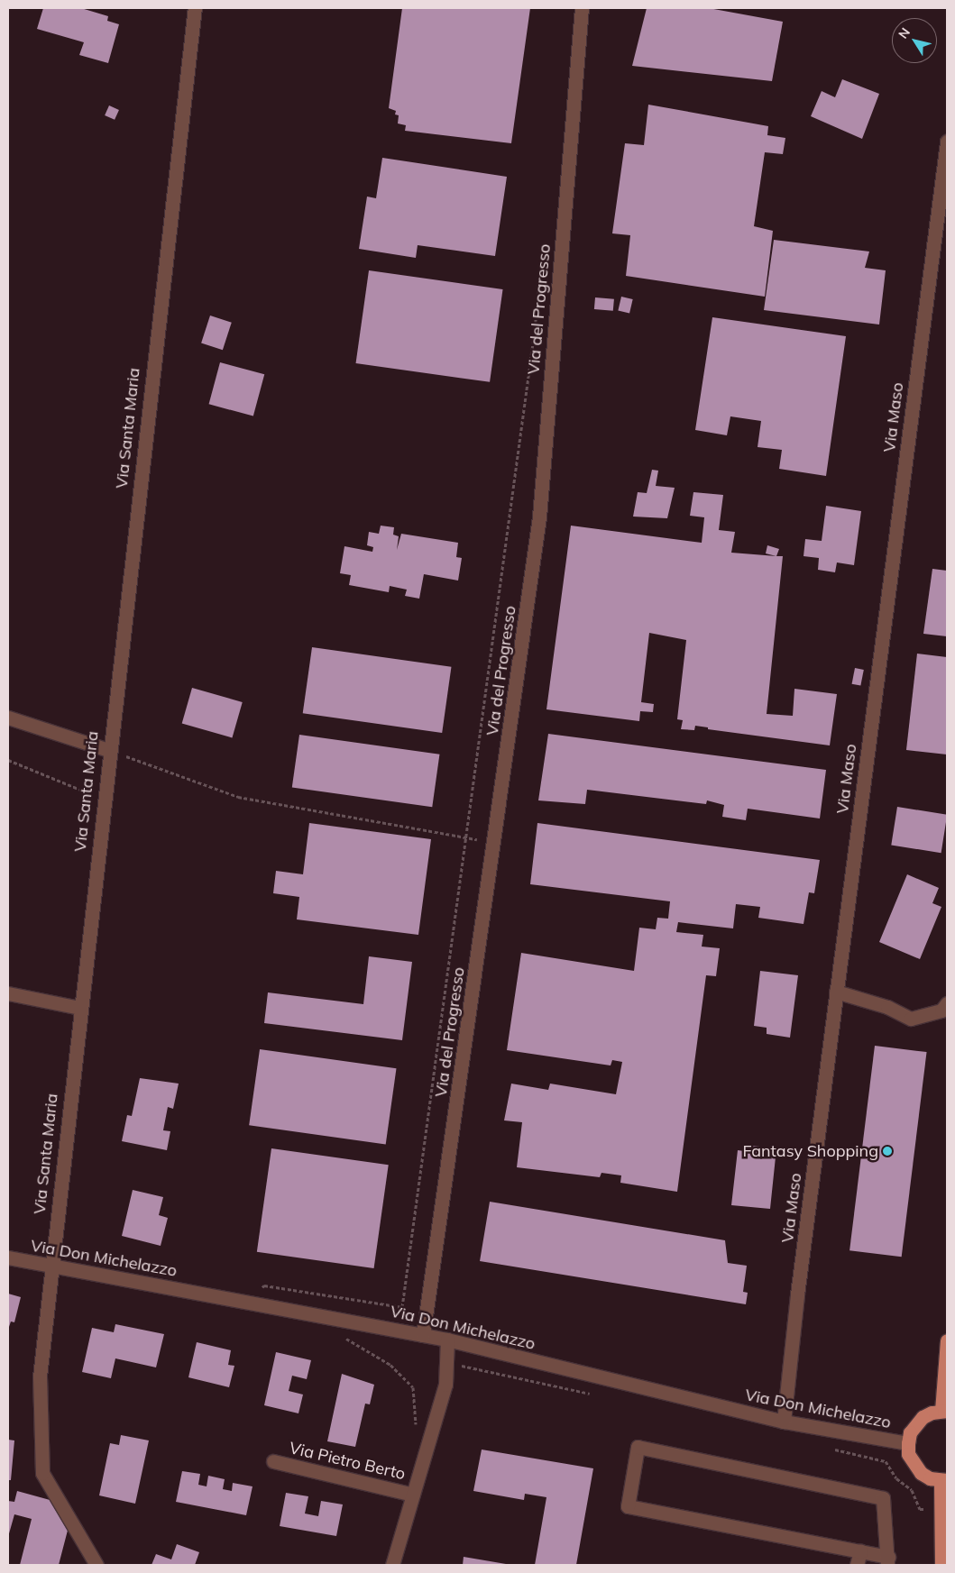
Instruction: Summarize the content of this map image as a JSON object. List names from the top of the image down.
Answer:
{
  "streets": {
    "street": [
      "Via del Progresso",
      "Via Maso",
      "Via Santa Maria",
      "Via Don Michelazzo",
      "Via Pietro Berto"
    ]
  },
  "crossings": [
    ["Via del Progresso", "Via Don Michelazzo"],
    ["Via Maso", "Via Don Michelazzo"],
    ["Via Santa Maria", "Via Don Michelazzo"],
    ["Via Don Michelazzo", "Via Pietro Berto"]
  ],
  "places": ["Fantasy Shopping"],
  "north": "top left"
}
